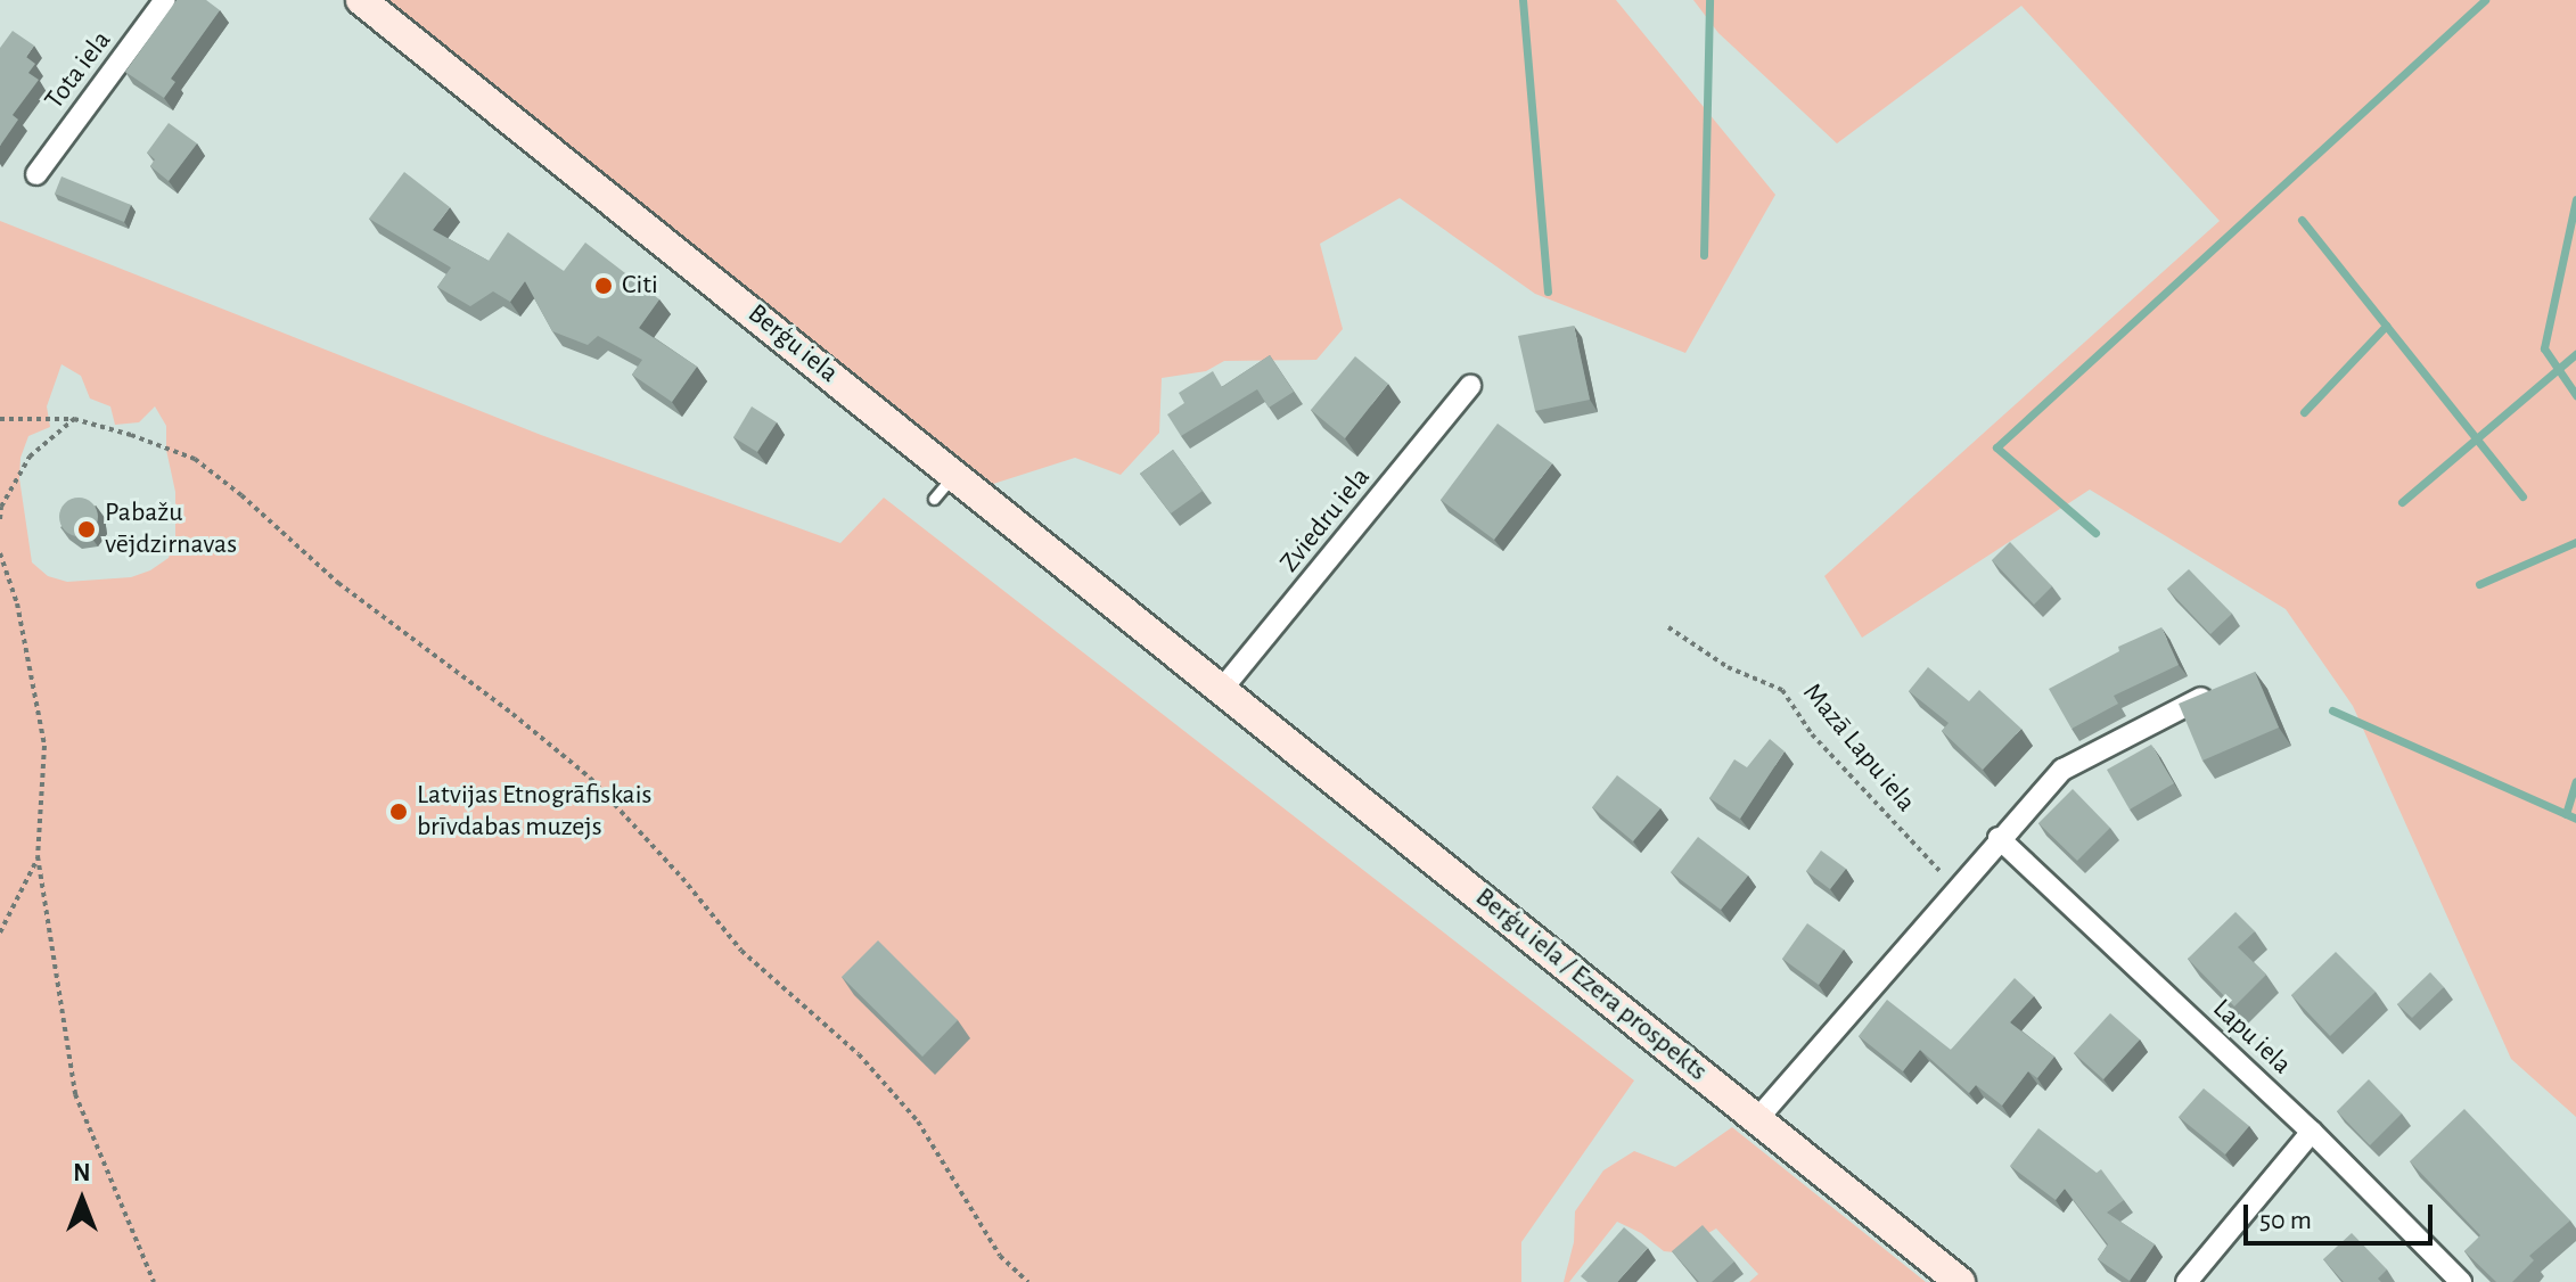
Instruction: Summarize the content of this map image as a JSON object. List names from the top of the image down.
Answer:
{
  "streets": {
    "main road": ["Berģu iela", "Berģu iela / Ezera prospekts"],
    "street": ["Tota iela", "Zviedru iela", "Lapu iela"],
    "path": ["Mazā Lapu iela"]
  },
  "crossings": [
    ["Berģu iela", "Zviedru iela"],
    ["Berģu iela", "Berģu iela / Ezera prospekts"],
    ["Zviedru iela", "Berģu iela / Ezera prospekts"]
  ],
  "places": ["Citi", "Pabažu vējdzirnavas", "Latvijas Etnogrāfiskais brīvdabas muzejs"],
  "scale_bar": "50 m",
  "north": "top"
}
